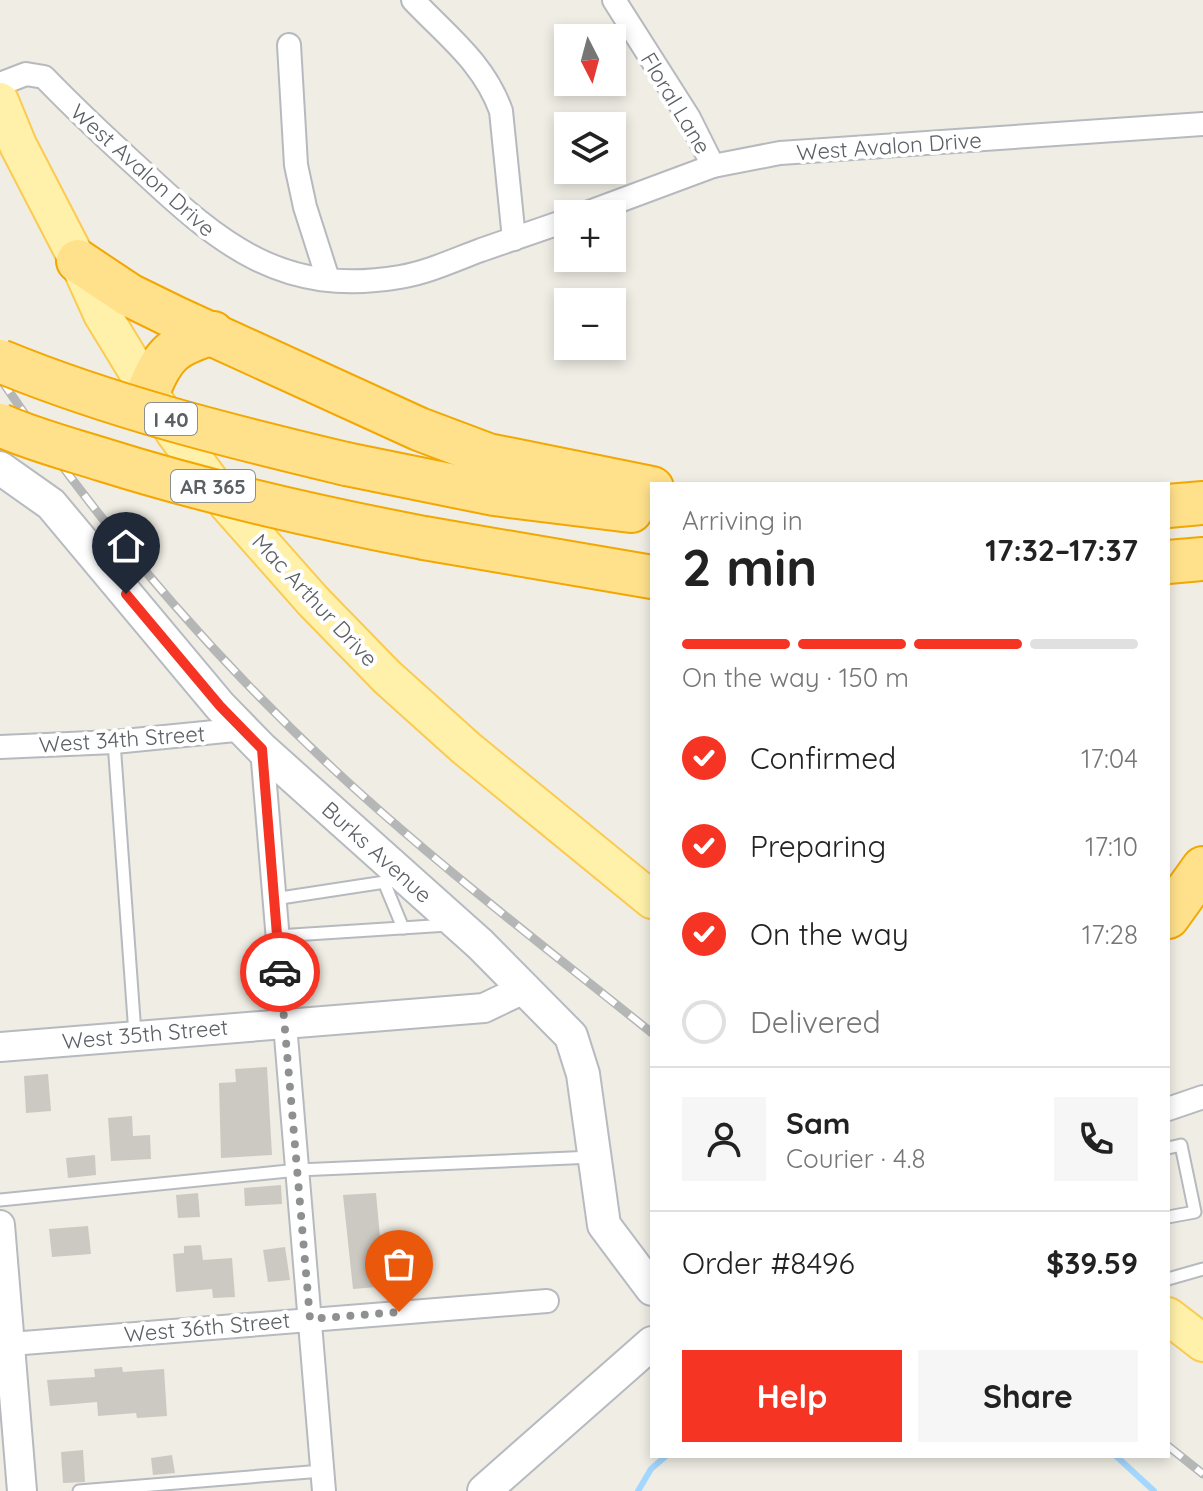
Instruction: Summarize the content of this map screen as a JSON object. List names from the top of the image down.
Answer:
{
  "streets": {
    "highway": ["I 40"],
    "main road": ["AR 365", "Mac Arthur Drive", "Burks Avenue"],
    "street": [
      "Floral Lane",
      "West Avalon Drive",
      "West 34th Street",
      "West 35th Street",
      "West 36th Street"
    ]
  },
  "crossings": [
    ["Floral Lane", "West Avalon Drive"],
    ["West 34th Street", "Burks Avenue"],
    ["Burks Avenue", "West 35th Street"]
  ],
  "north": "bottom",
  "page": {
    "map_buttons": ["+", "−"],
    "heading": ["2 min", "Arriving in", "17:32–17:37"],
    "panel": [
      "Sam",
      "Courier · 4.8",
      "Order #8496",
      "$39.59"
    ],
    "bar": "On the way · 150 m",
    "list": [
      ["Confirmed", "17:04"],
      ["Preparing", "17:10"],
      ["On the way", "17:28"],
      "Delivered"
    ],
    "buttons": ["Help", "Share"]
  }
}
